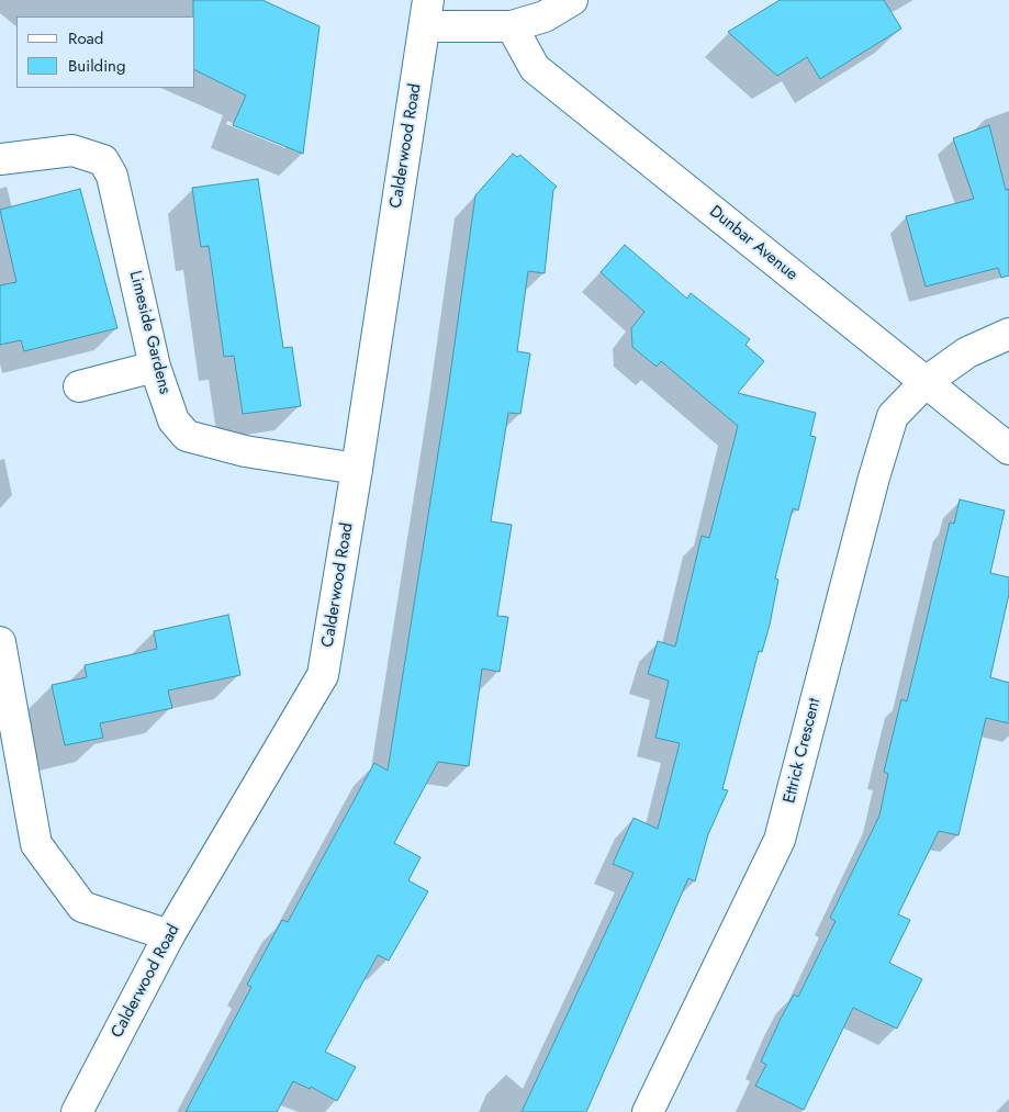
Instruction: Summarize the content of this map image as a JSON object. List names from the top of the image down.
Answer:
{
  "streets": {
    "street": [
      "Calderwood Road",
      "Dunbar Avenue",
      "Limeside Gardens",
      "Ettrick Crescent"
    ]
  },
  "crossings": [
    ["Calderwood Road", "Limeside Gardens"],
    ["Dunbar Avenue", "Ettrick Crescent"]
  ],
  "legend": ["Road", "Building"]
}
